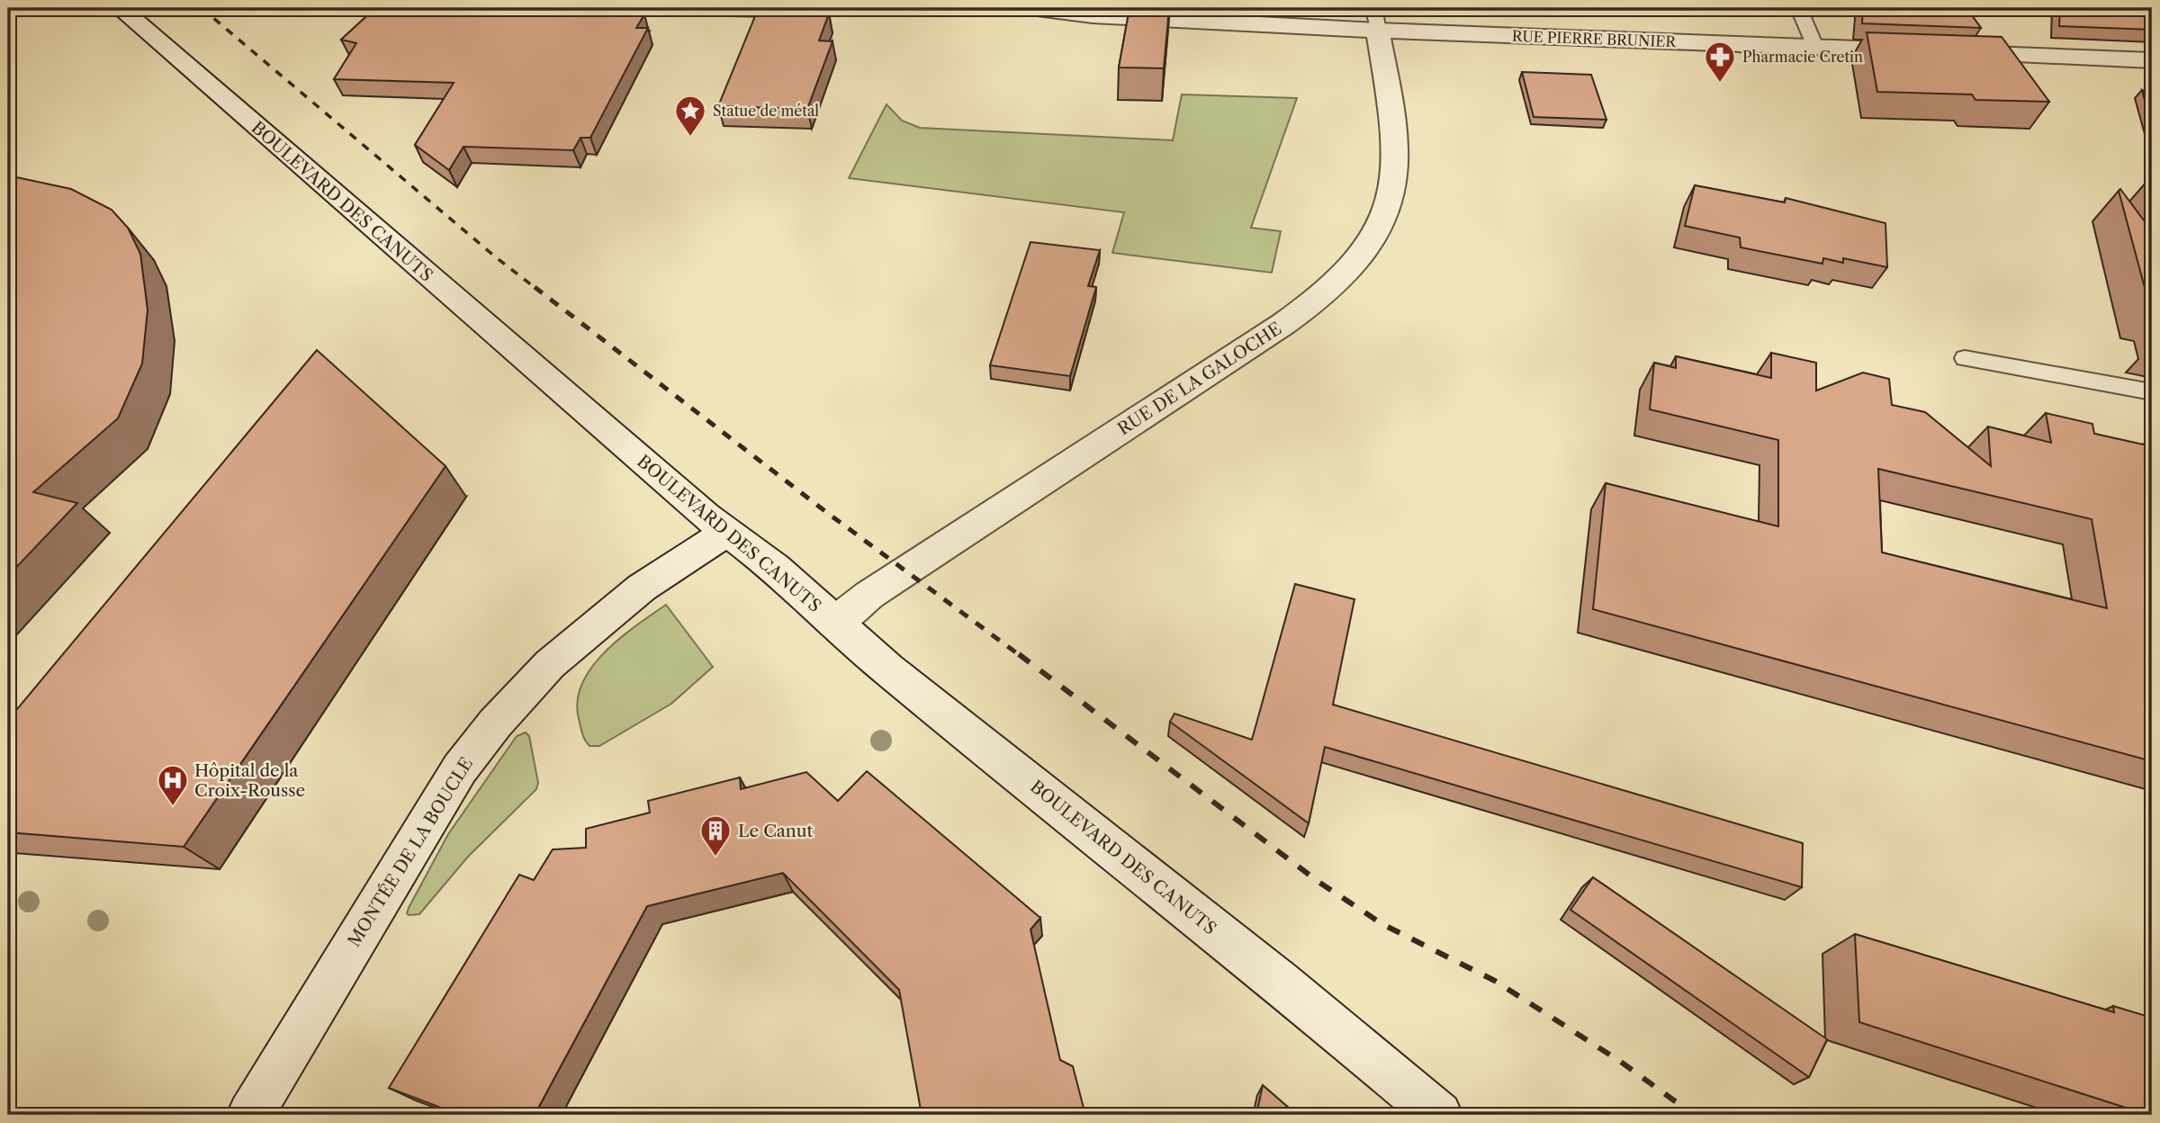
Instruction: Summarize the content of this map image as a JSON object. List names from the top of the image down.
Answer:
{
  "streets": {
    "main road": [
      "RUE PIERRE BRUNIER",
      "BOULEVARD DES CANUTS",
      "RUE DE LA GALOCHE",
      "MONTÉE DE LA BOUCLE"
    ]
  },
  "crossings": [
    ["RUE PIERRE BRUNIER", "RUE DE LA GALOCHE"],
    ["BOULEVARD DES CANUTS", "RUE DE LA GALOCHE"],
    ["BOULEVARD DES CANUTS", "MONTÉE DE LA BOUCLE"]
  ],
  "places": {
    "pharmacy": ["Pharmacie Cretin"],
    "place": ["Statue de métal"],
    "hospital": ["Hôpital de la Croix-Rousse"],
    "building": ["Le Canut"]
  }
}
